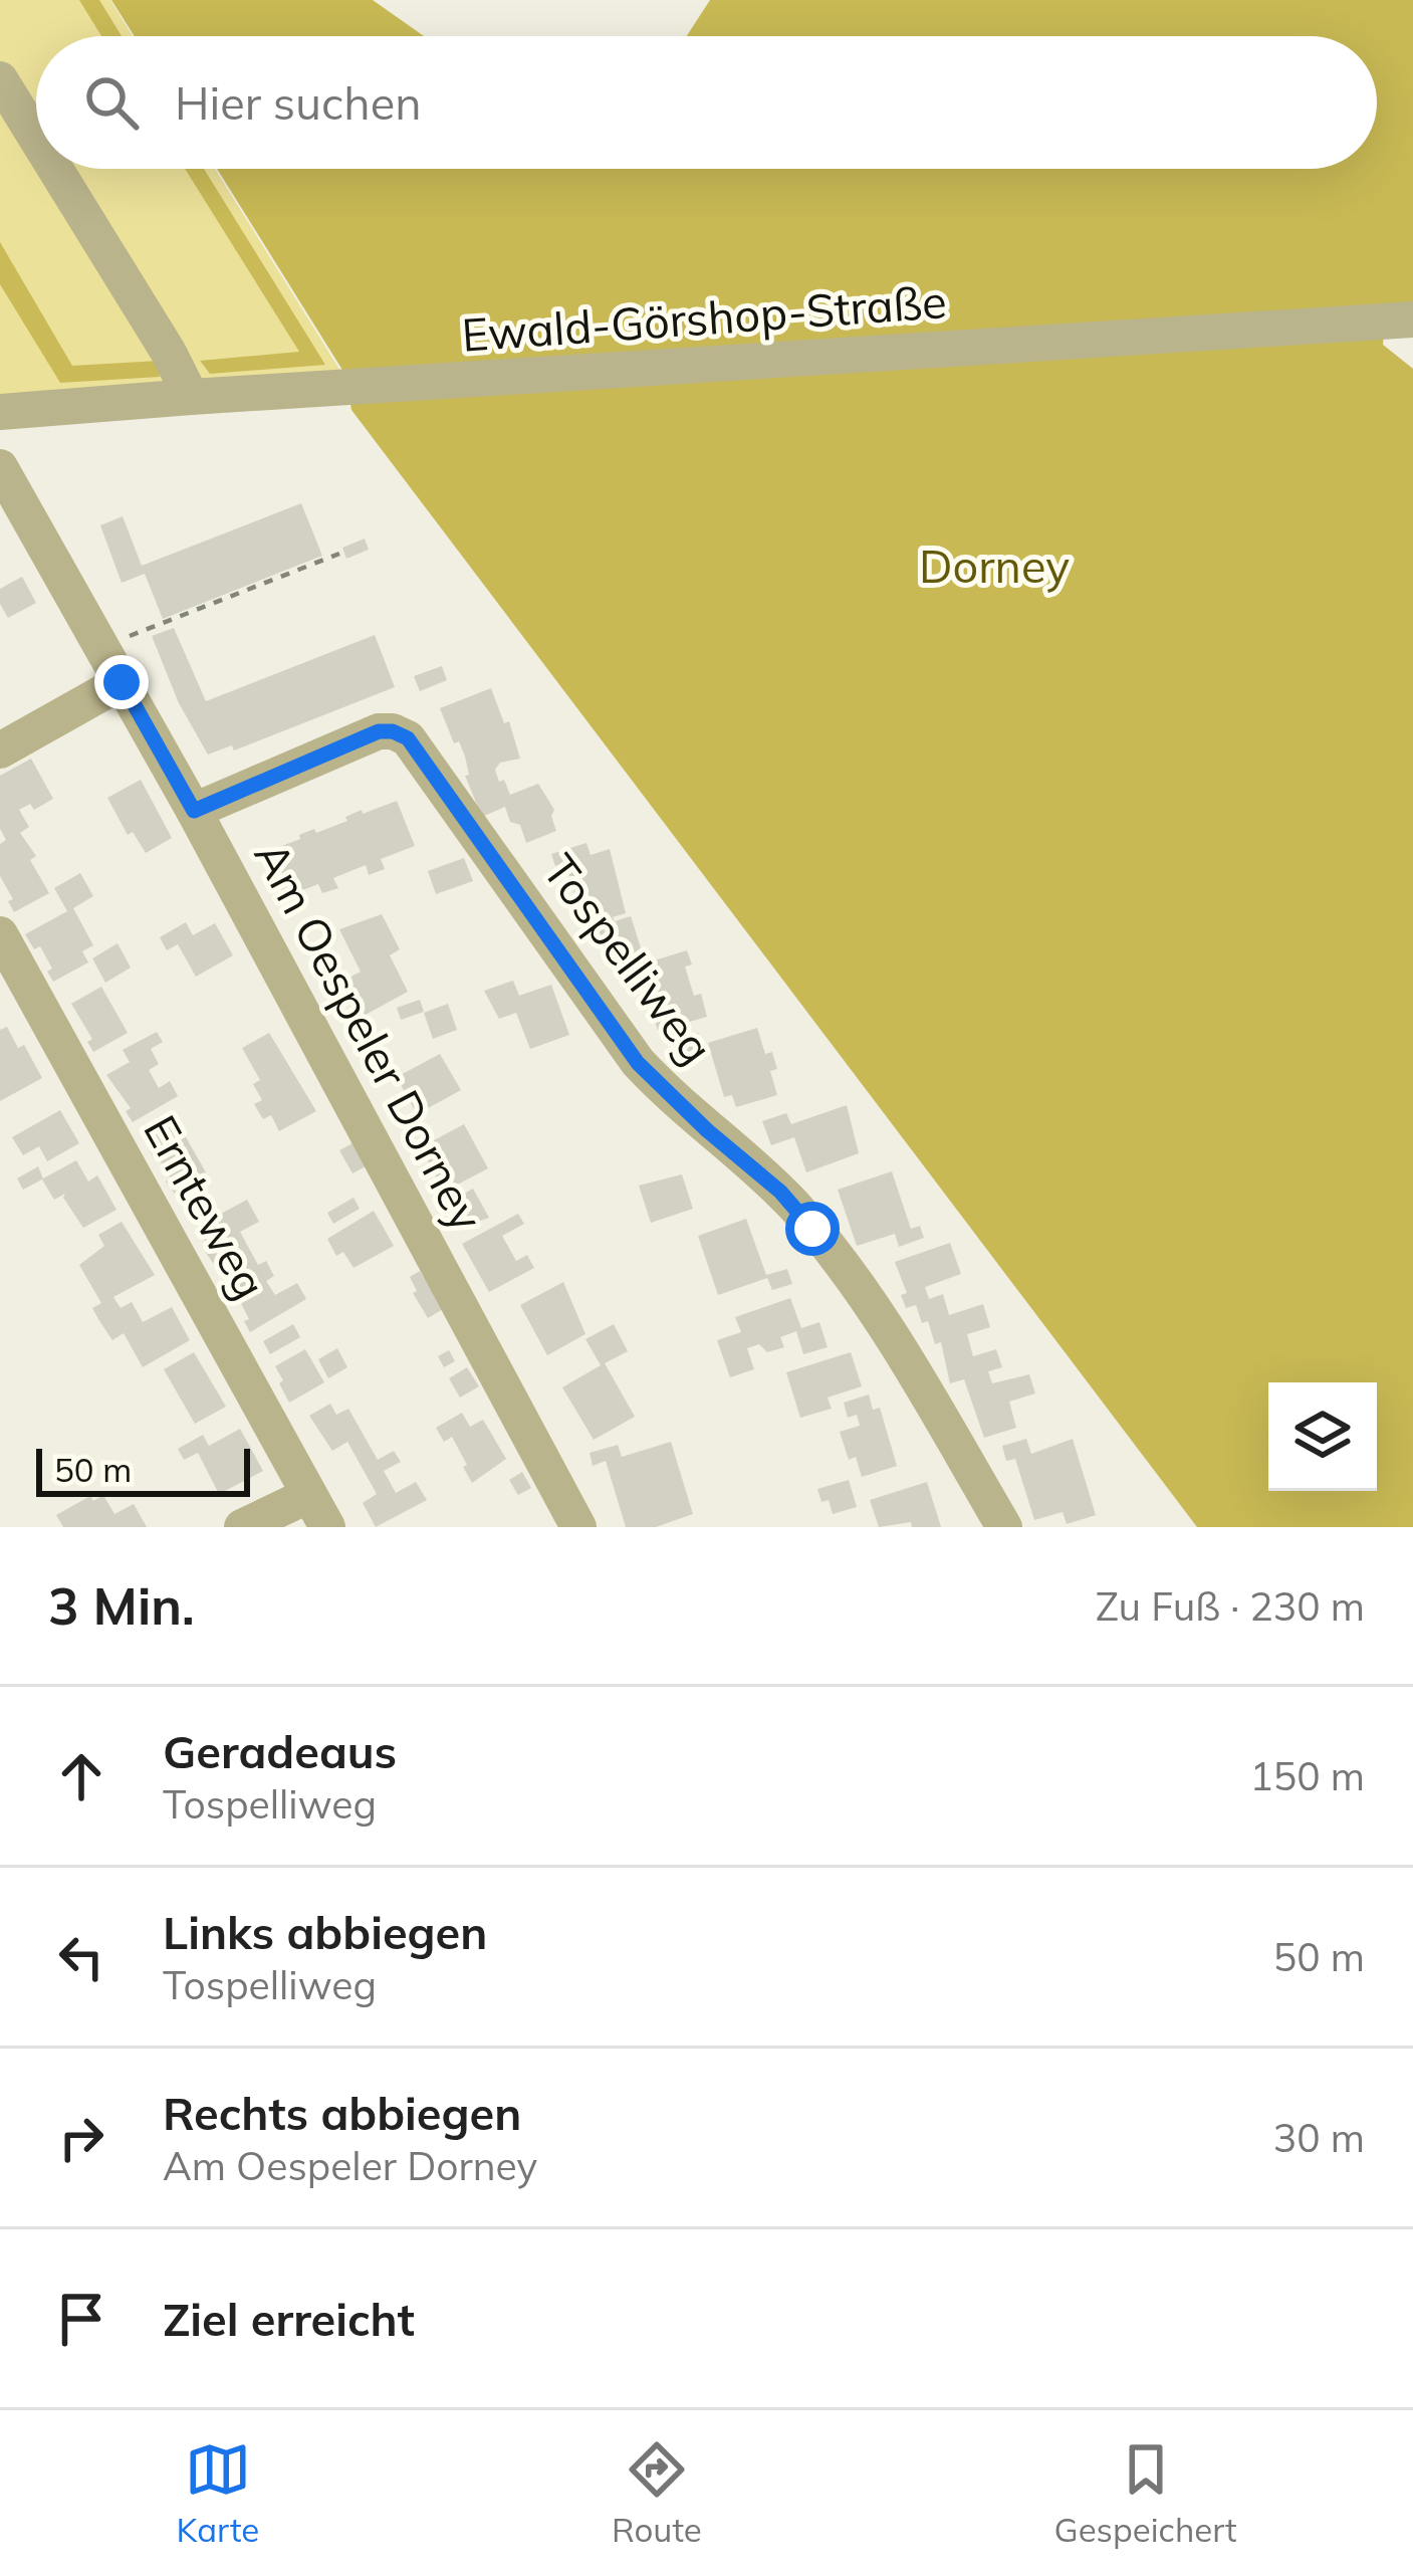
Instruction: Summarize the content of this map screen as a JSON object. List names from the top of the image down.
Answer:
{
  "streets": {
    "street": [
      "Ewald-Görshop-Straße",
      "Tospelliweg",
      "Am Oespeler Dorney",
      "Ernteweg"
    ]
  },
  "crossings": [
    ["Tospelliweg", "Am Oespeler Dorney"]
  ],
  "parks": ["Dorney"],
  "scale_bar": "50 m",
  "page": {
    "search": "Hier suchen",
    "scale": "50 m",
    "heading": ["3 Min.", "Zu Fuß · 230 m"],
    "list": [
      ["Geradeaus", "Tospelliweg", "150 m"],
      ["Links abbiegen", "Tospelliweg", "50 m"],
      ["Rechts abbiegen", "Am Oespeler Dorney", "30 m"],
      "Ziel erreicht"
    ],
    "nav": ["Karte", "Route", "Gespeichert"]
  }
}
